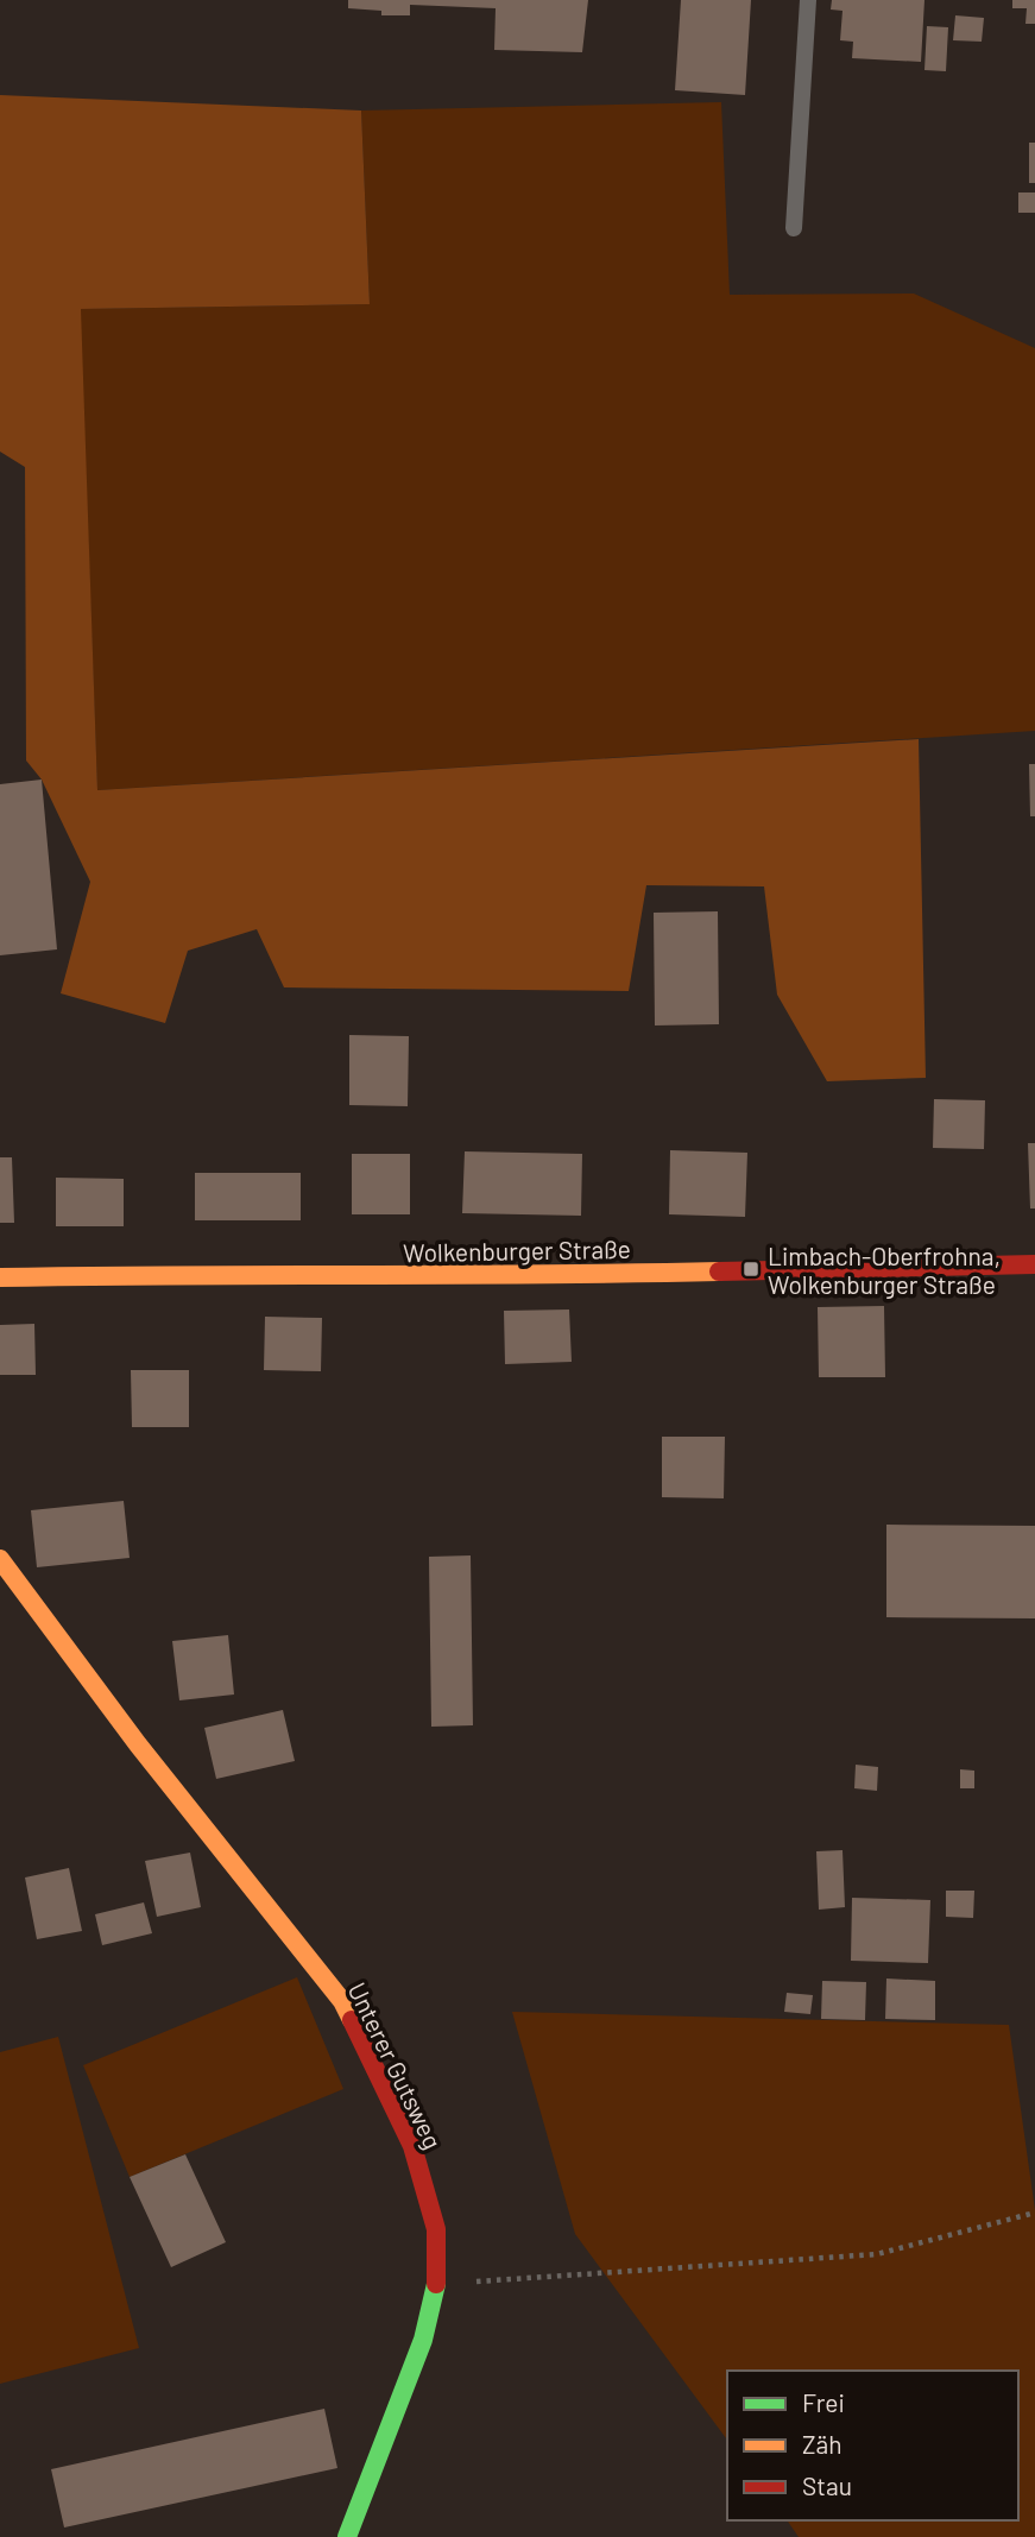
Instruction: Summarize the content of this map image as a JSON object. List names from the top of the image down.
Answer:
{
  "streets": {
    "street": ["Wolkenburger Straße", "Unterer Gutsweg"]
  },
  "places": {
    "transit": ["Limbach-Oberfrohna, Wolkenburger Straße"]
  },
  "legend": ["Frei", "Zäh", "Stau"]
}
